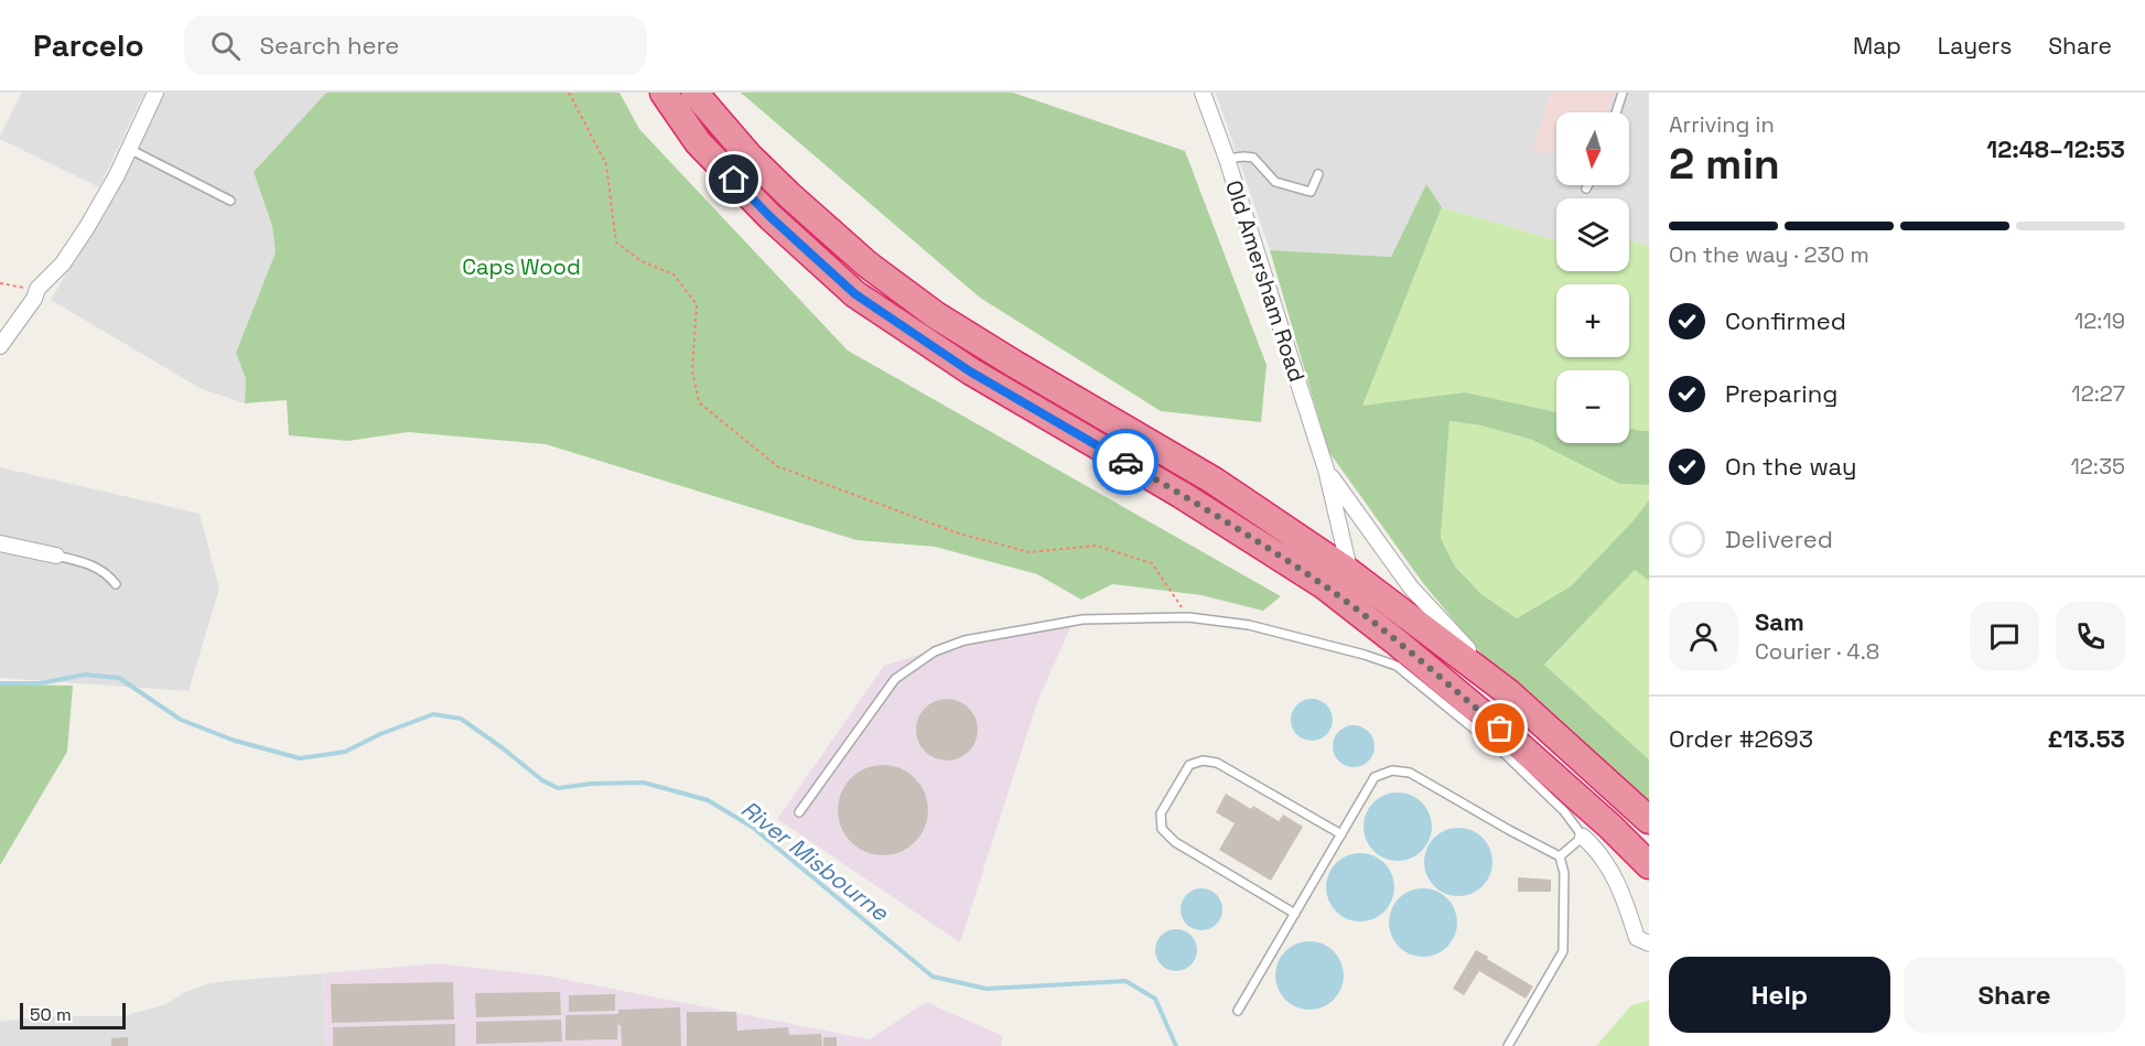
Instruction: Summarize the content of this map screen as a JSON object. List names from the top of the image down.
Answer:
{
  "streets": {
    "street": ["Old Amersham Road"]
  },
  "water": ["River Misbourne"],
  "parks": ["Caps Wood"],
  "scale_bar": "50 m",
  "north": "bottom",
  "page": {
    "header": "Parcelo",
    "search": "Search here",
    "nav": ["Map", "Layers", "Share"],
    "heading": ["2 min", "Arriving in", "12:48–12:53"],
    "panel": [
      "Sam",
      "Courier · 4.8",
      "Order #2693",
      "£13.53"
    ],
    "map_buttons": ["+", "−"],
    "bar": "On the way · 230 m",
    "list": [
      ["Confirmed", "12:19"],
      ["Preparing", "12:27"],
      ["On the way", "12:35"],
      "Delivered"
    ],
    "buttons": ["Help", "Share"],
    "scale": "50 m"
  }
}
